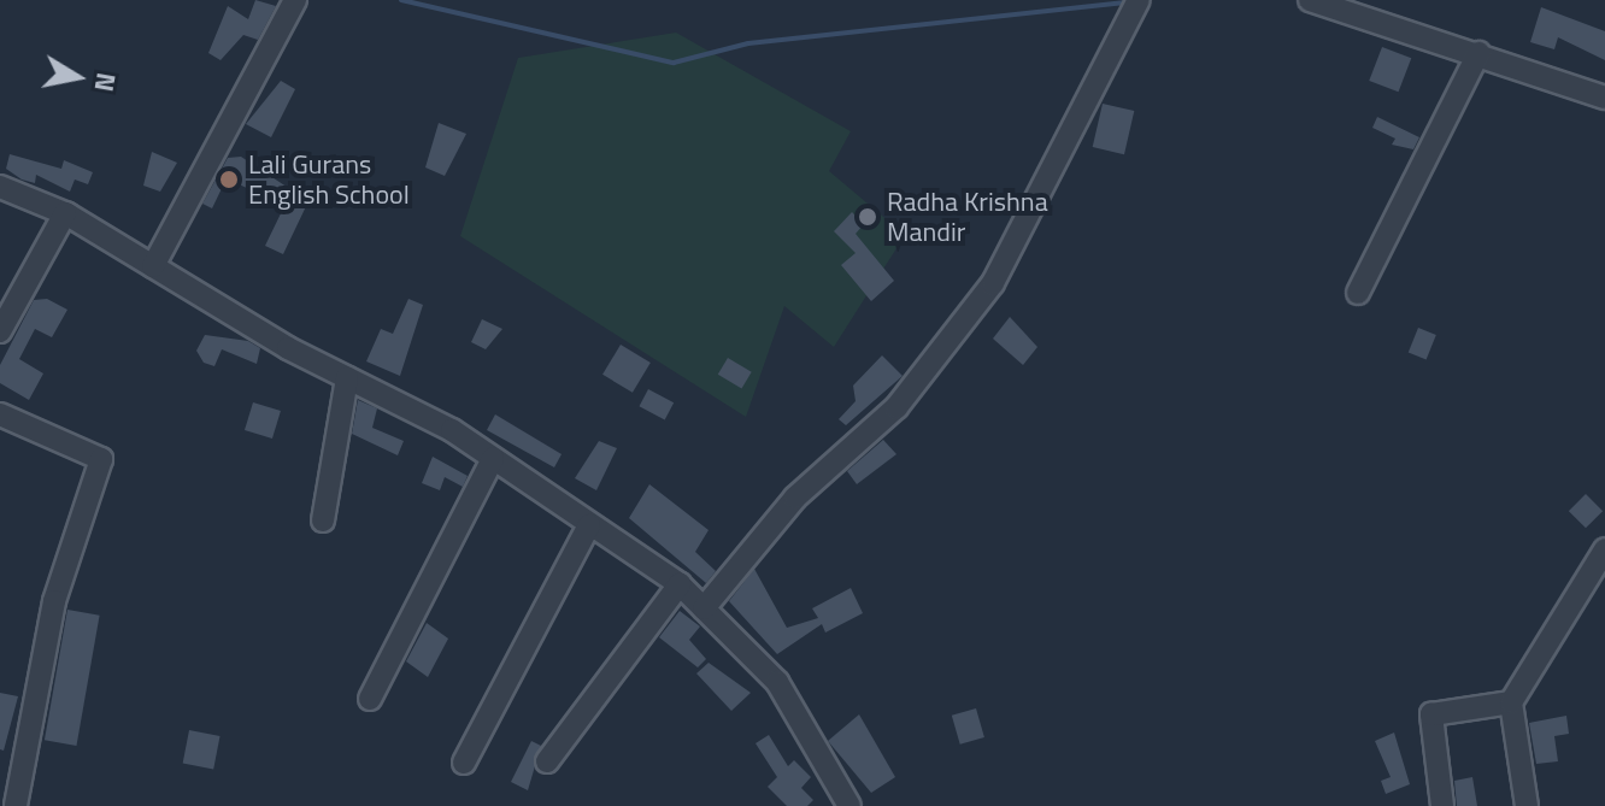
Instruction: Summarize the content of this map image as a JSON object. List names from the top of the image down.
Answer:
{
  "places": ["Lali Gurans English School", "Radha Krishna Mandir"],
  "north": "right"
}
